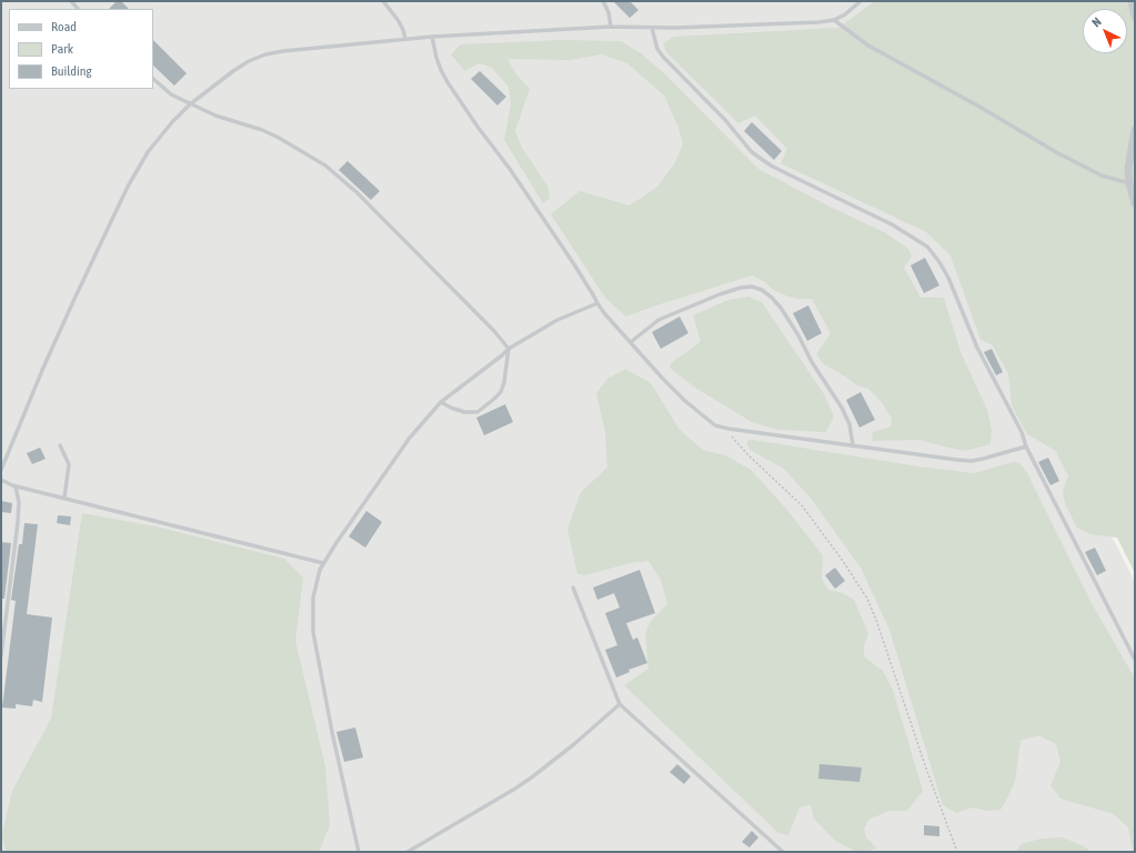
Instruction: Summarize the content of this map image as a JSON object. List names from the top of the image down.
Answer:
{
  "legend": ["Road", "Park", "Building"],
  "north": "top left"
}
